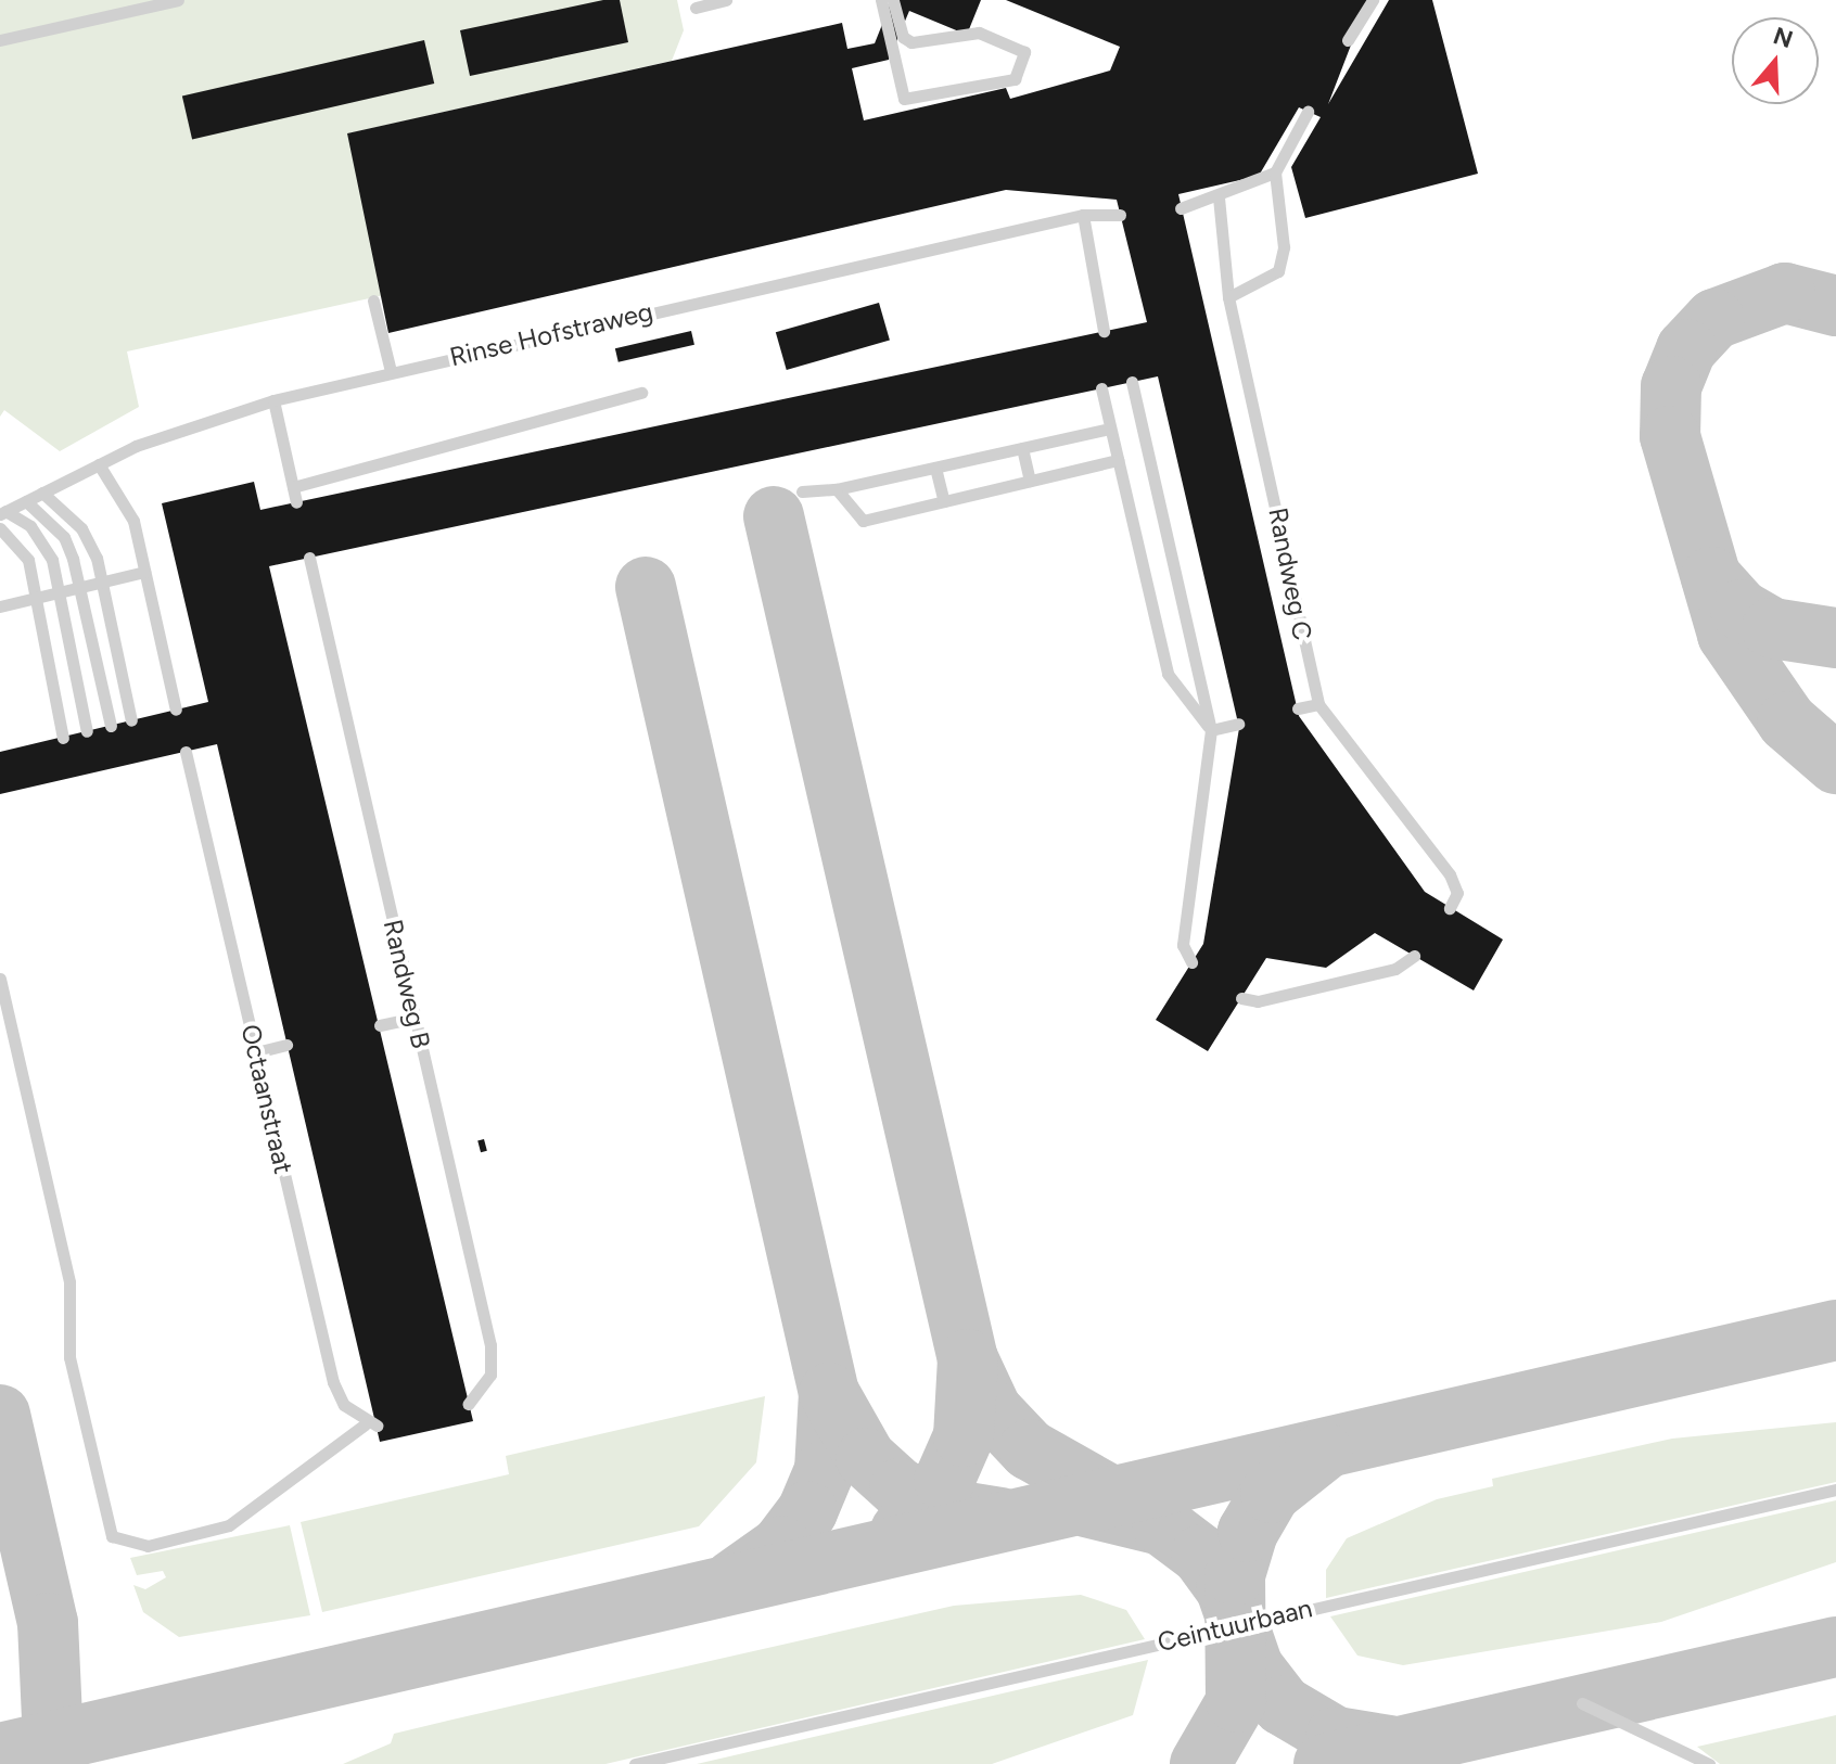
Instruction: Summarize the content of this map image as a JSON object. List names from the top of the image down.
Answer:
{
  "streets": {
    "lane": [
      "Rinse Hofstraweg",
      "Randweg C",
      "Randweg B",
      "Octaanstraat",
      "Ceintuurbaan"
    ]
  },
  "north": "top"
}
